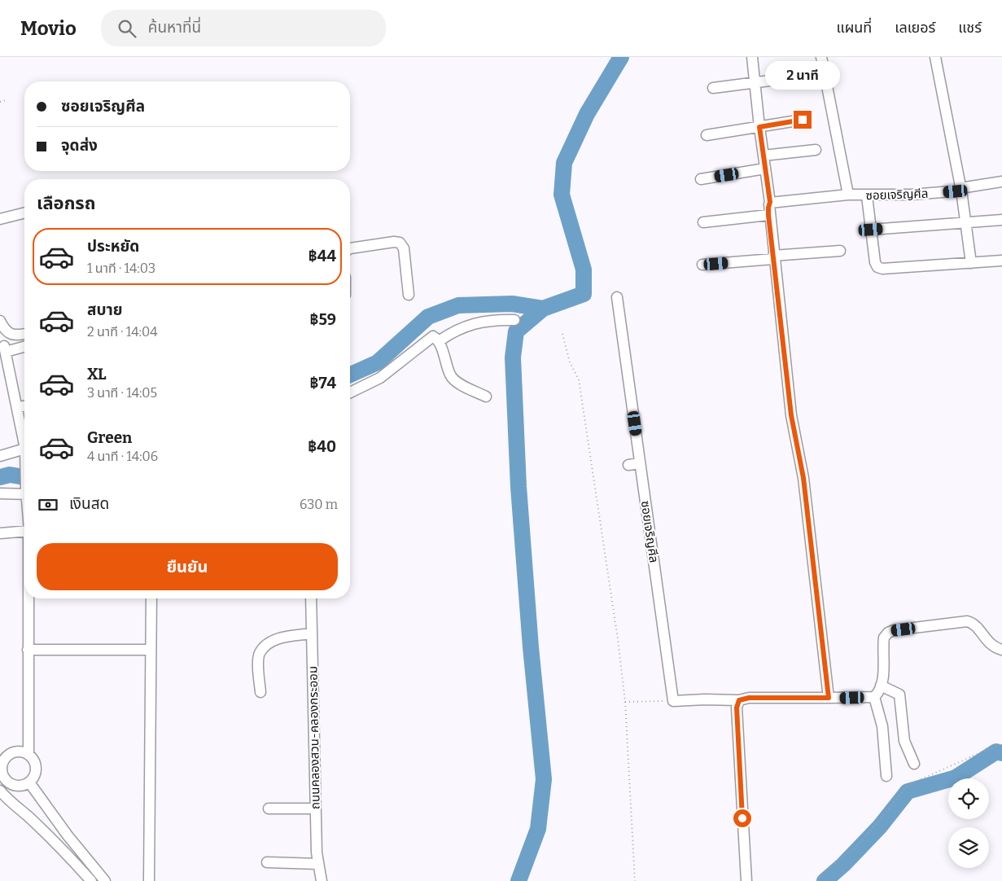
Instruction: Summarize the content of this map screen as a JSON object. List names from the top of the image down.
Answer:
{
  "streets": {
    "street": ["ซอยเจริญศีล", "ถนนคลองสวน-คลองกระออม"]
  },
  "page": {
    "header": "Movio",
    "search": "ค้นหาที่นี่",
    "nav": ["แผนที่", "เลเยอร์", "แชร์"],
    "bubble": "2 นาที",
    "banner": ["ซอยเจริญศีล", "จุดส่ง"],
    "heading": "เลือกรถ",
    "list": [
      {
        "name": "ประหยัด",
        "note": "1 นาที · 14:03",
        "value": "฿44"
      },
      {
        "name": "สบาย",
        "note": "2 นาที · 14:04",
        "value": "฿59"
      },
      {
        "name": "XL",
        "note": "3 นาที · 14:05",
        "value": "฿74"
      },
      {
        "name": "Green",
        "note": "4 นาที · 14:06",
        "value": "฿40"
      }
    ],
    "pay": ["เงินสด", "630 m"],
    "buttons": "ยืนยัน"
  }
}
